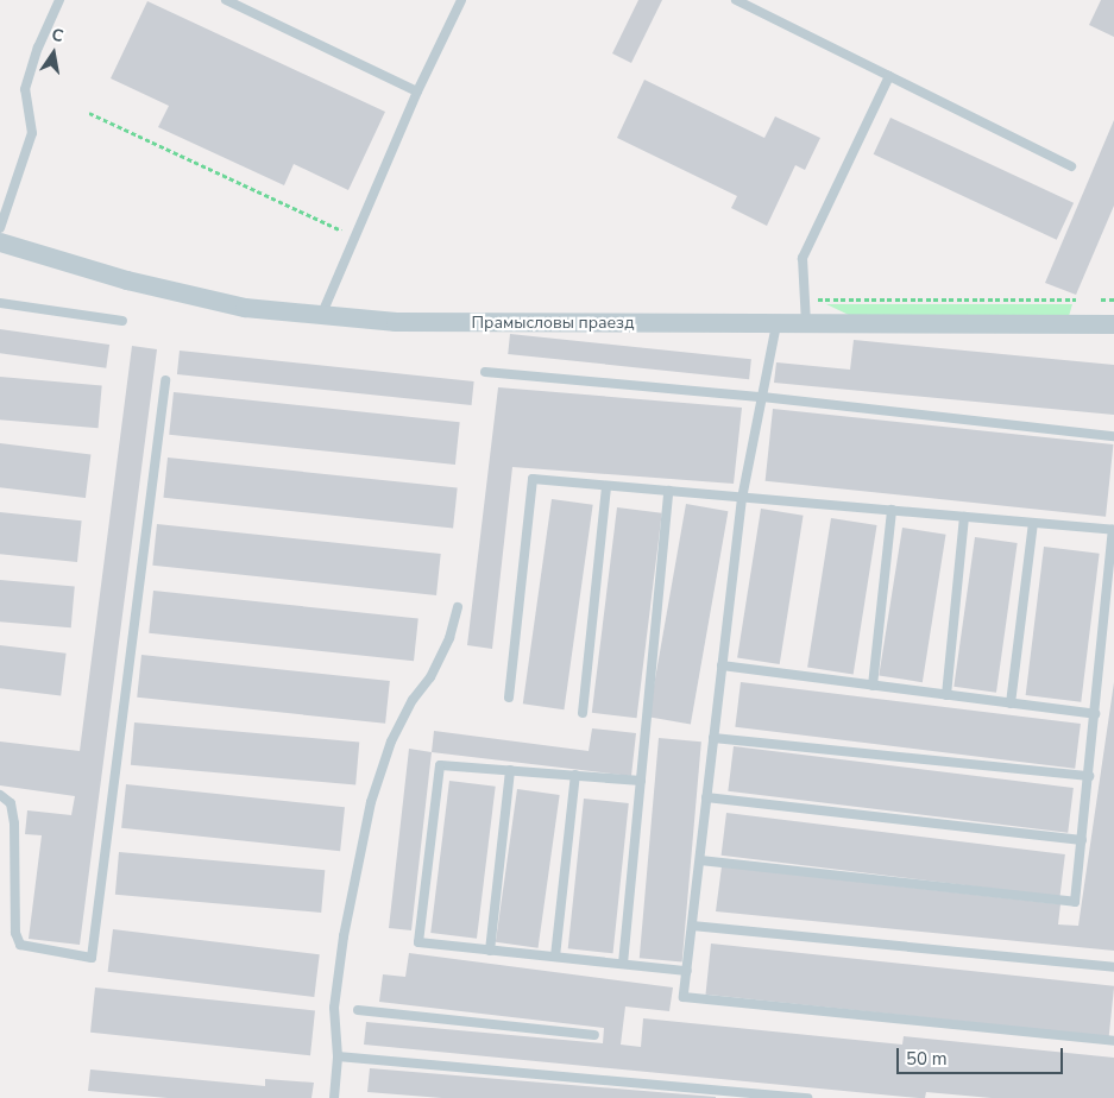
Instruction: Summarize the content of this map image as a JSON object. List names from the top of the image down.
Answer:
{
  "streets": {
    "street": ["Прамысловы праезд"]
  },
  "scale_bar": "50 m",
  "north": "top"
}
